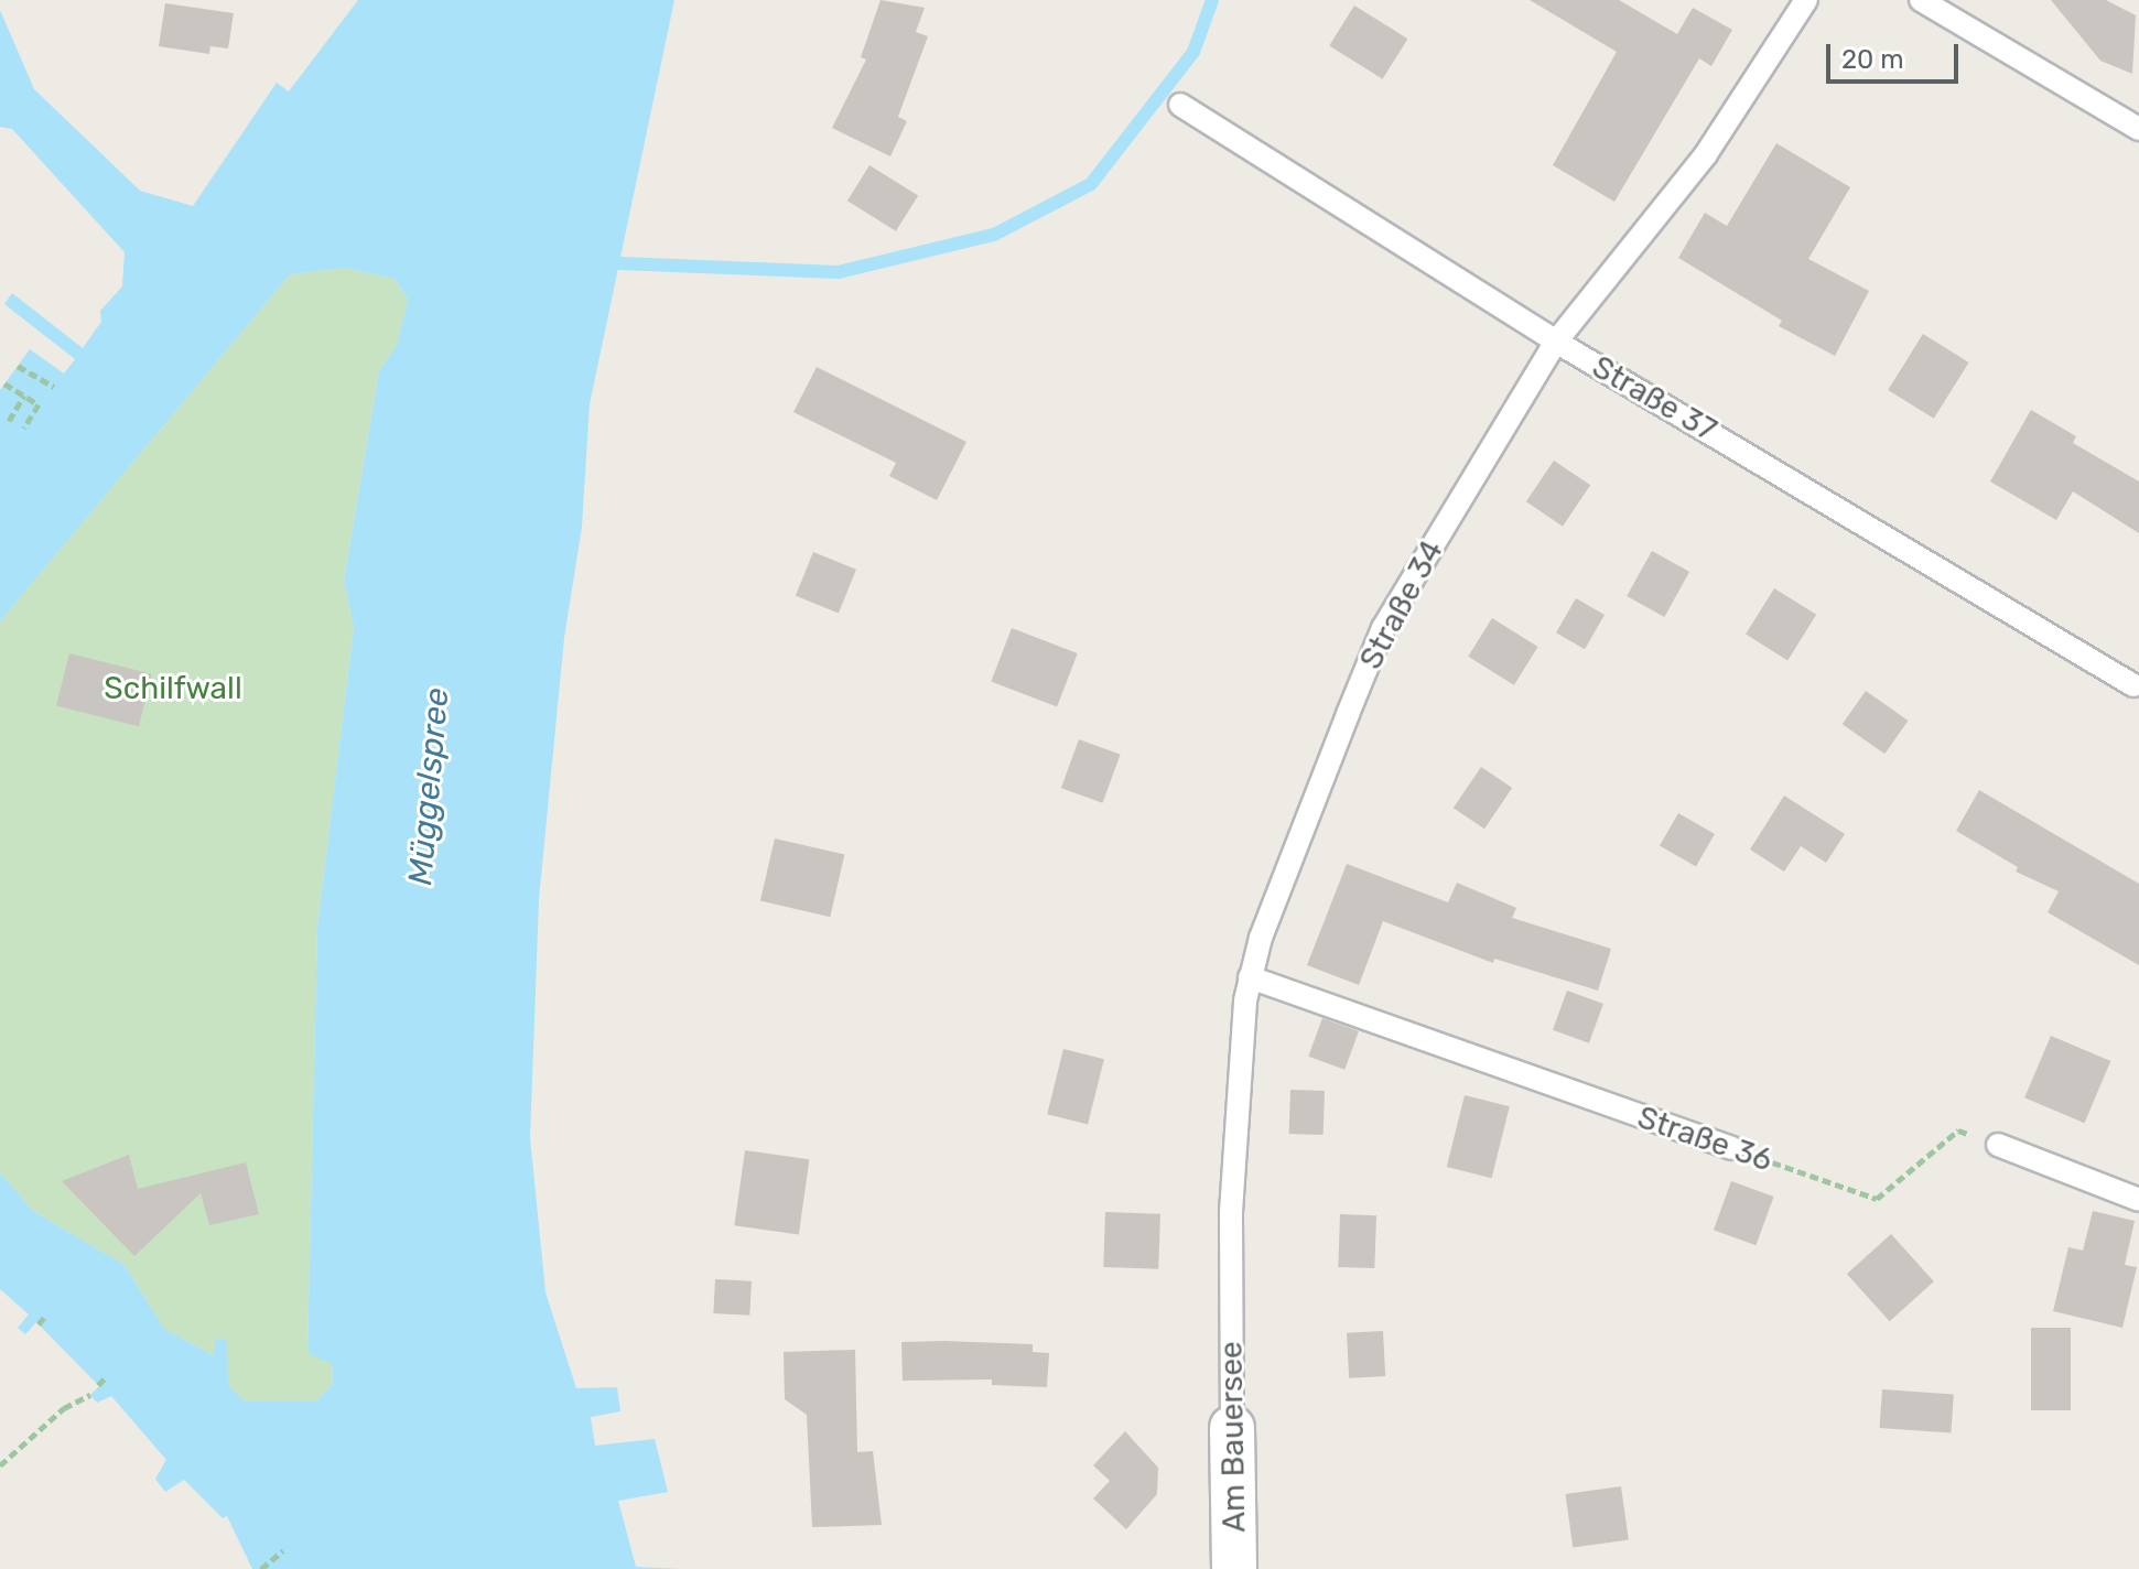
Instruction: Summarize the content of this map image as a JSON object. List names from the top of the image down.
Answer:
{
  "streets": {
    "street": ["Am Bauersee"],
    "lane": ["Straße 37", "Straße 34", "Straße 36"]
  },
  "crossings": [
    ["Straße 37", "Straße 34"],
    ["Straße 34", "Straße 36"],
    ["Straße 34", "Am Bauersee"]
  ],
  "water": ["Müggelspree"],
  "parks": ["Schilfwall"],
  "scale_bar": "20 m"
}
